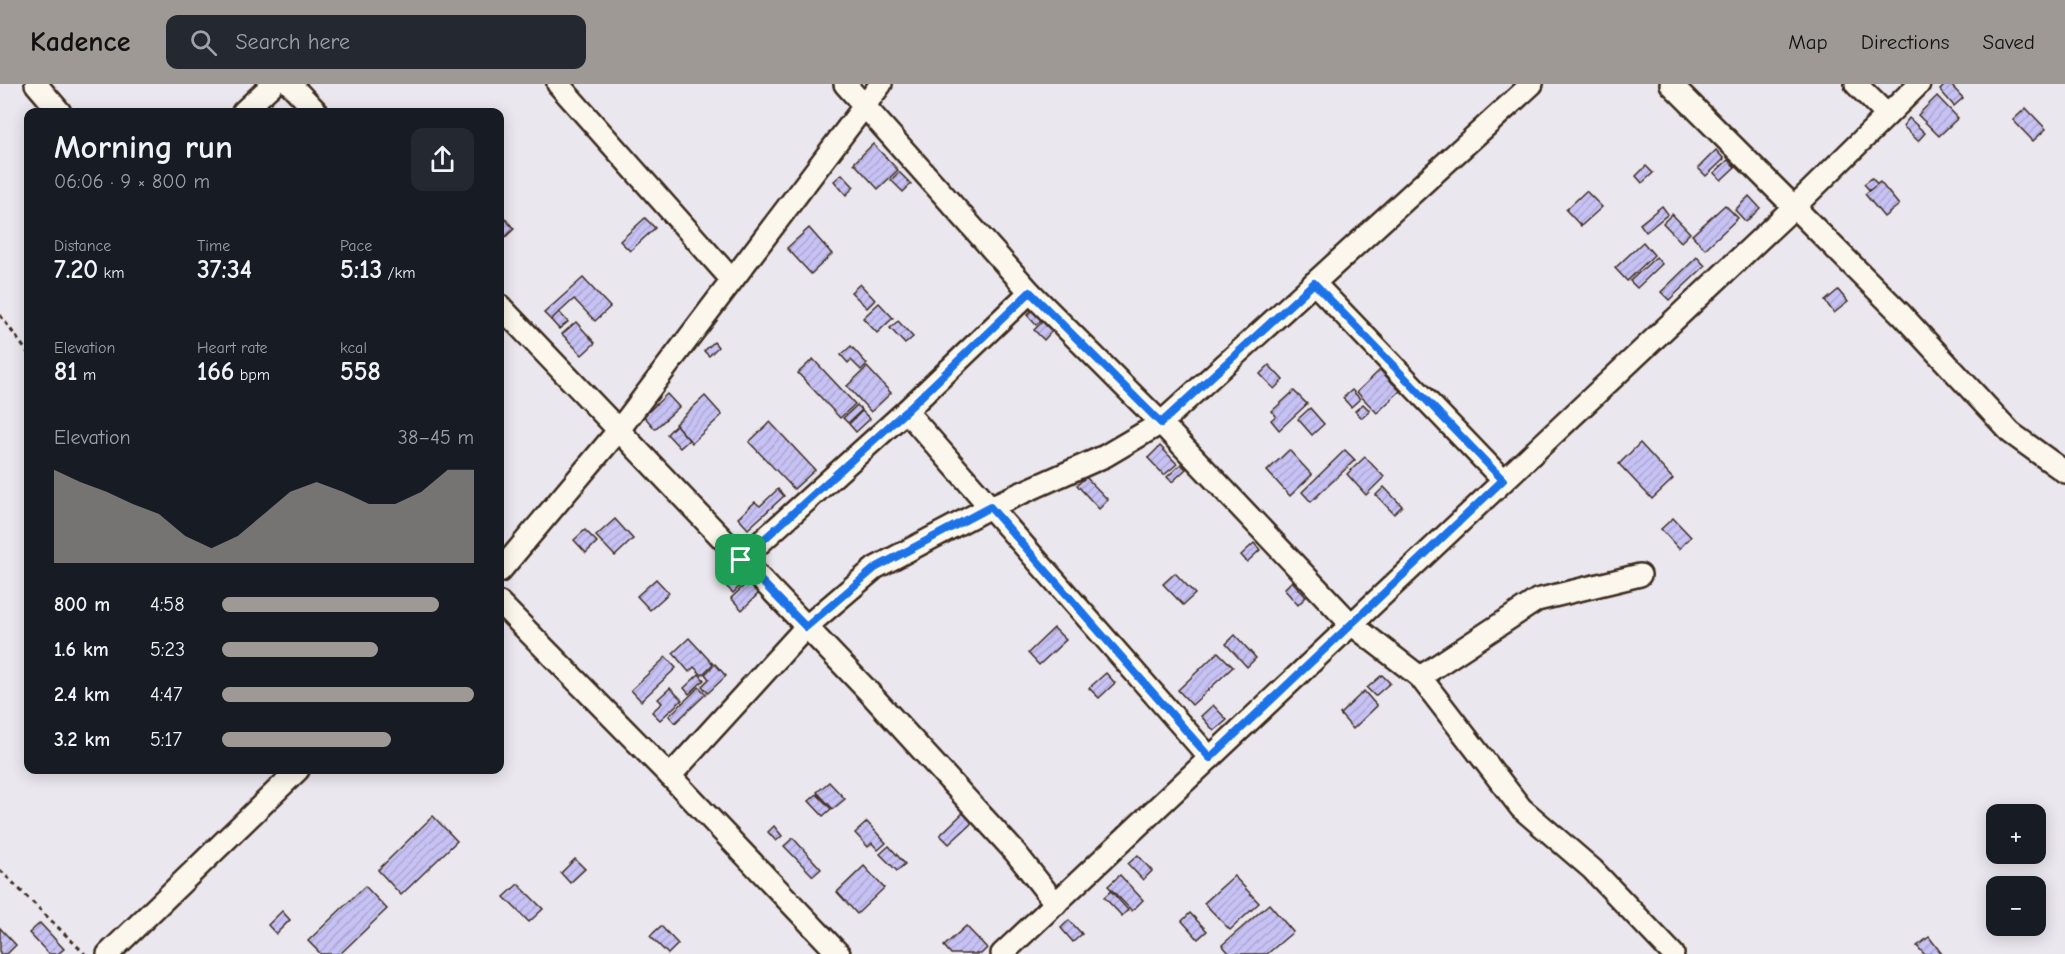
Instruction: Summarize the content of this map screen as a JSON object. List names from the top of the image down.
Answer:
{
  "page": {
    "header": "Kadence",
    "search": "Search here",
    "nav": ["Map", "Directions", "Saved"],
    "heading": ["Morning run", "06:06 · 9 × 800 m"],
    "stats": [
      ["Distance", "7.20 km"],
      ["Time", "37:34"],
      ["Pace", "5:13 /km"],
      ["Elevation", "81 m"],
      ["Heart rate", "166 bpm"],
      ["kcal", "558"]
    ],
    "chart": ["Elevation", "38–45 m"],
    "list": [
      {
        "name": "800 m",
        "note": "4:58"
      },
      {
        "name": "1.6 km",
        "note": "5:23"
      },
      {
        "name": "2.4 km",
        "note": "4:47"
      },
      {
        "name": "3.2 km",
        "note": "5:17"
      }
    ],
    "map_buttons": ["+", "−"]
  }
}
